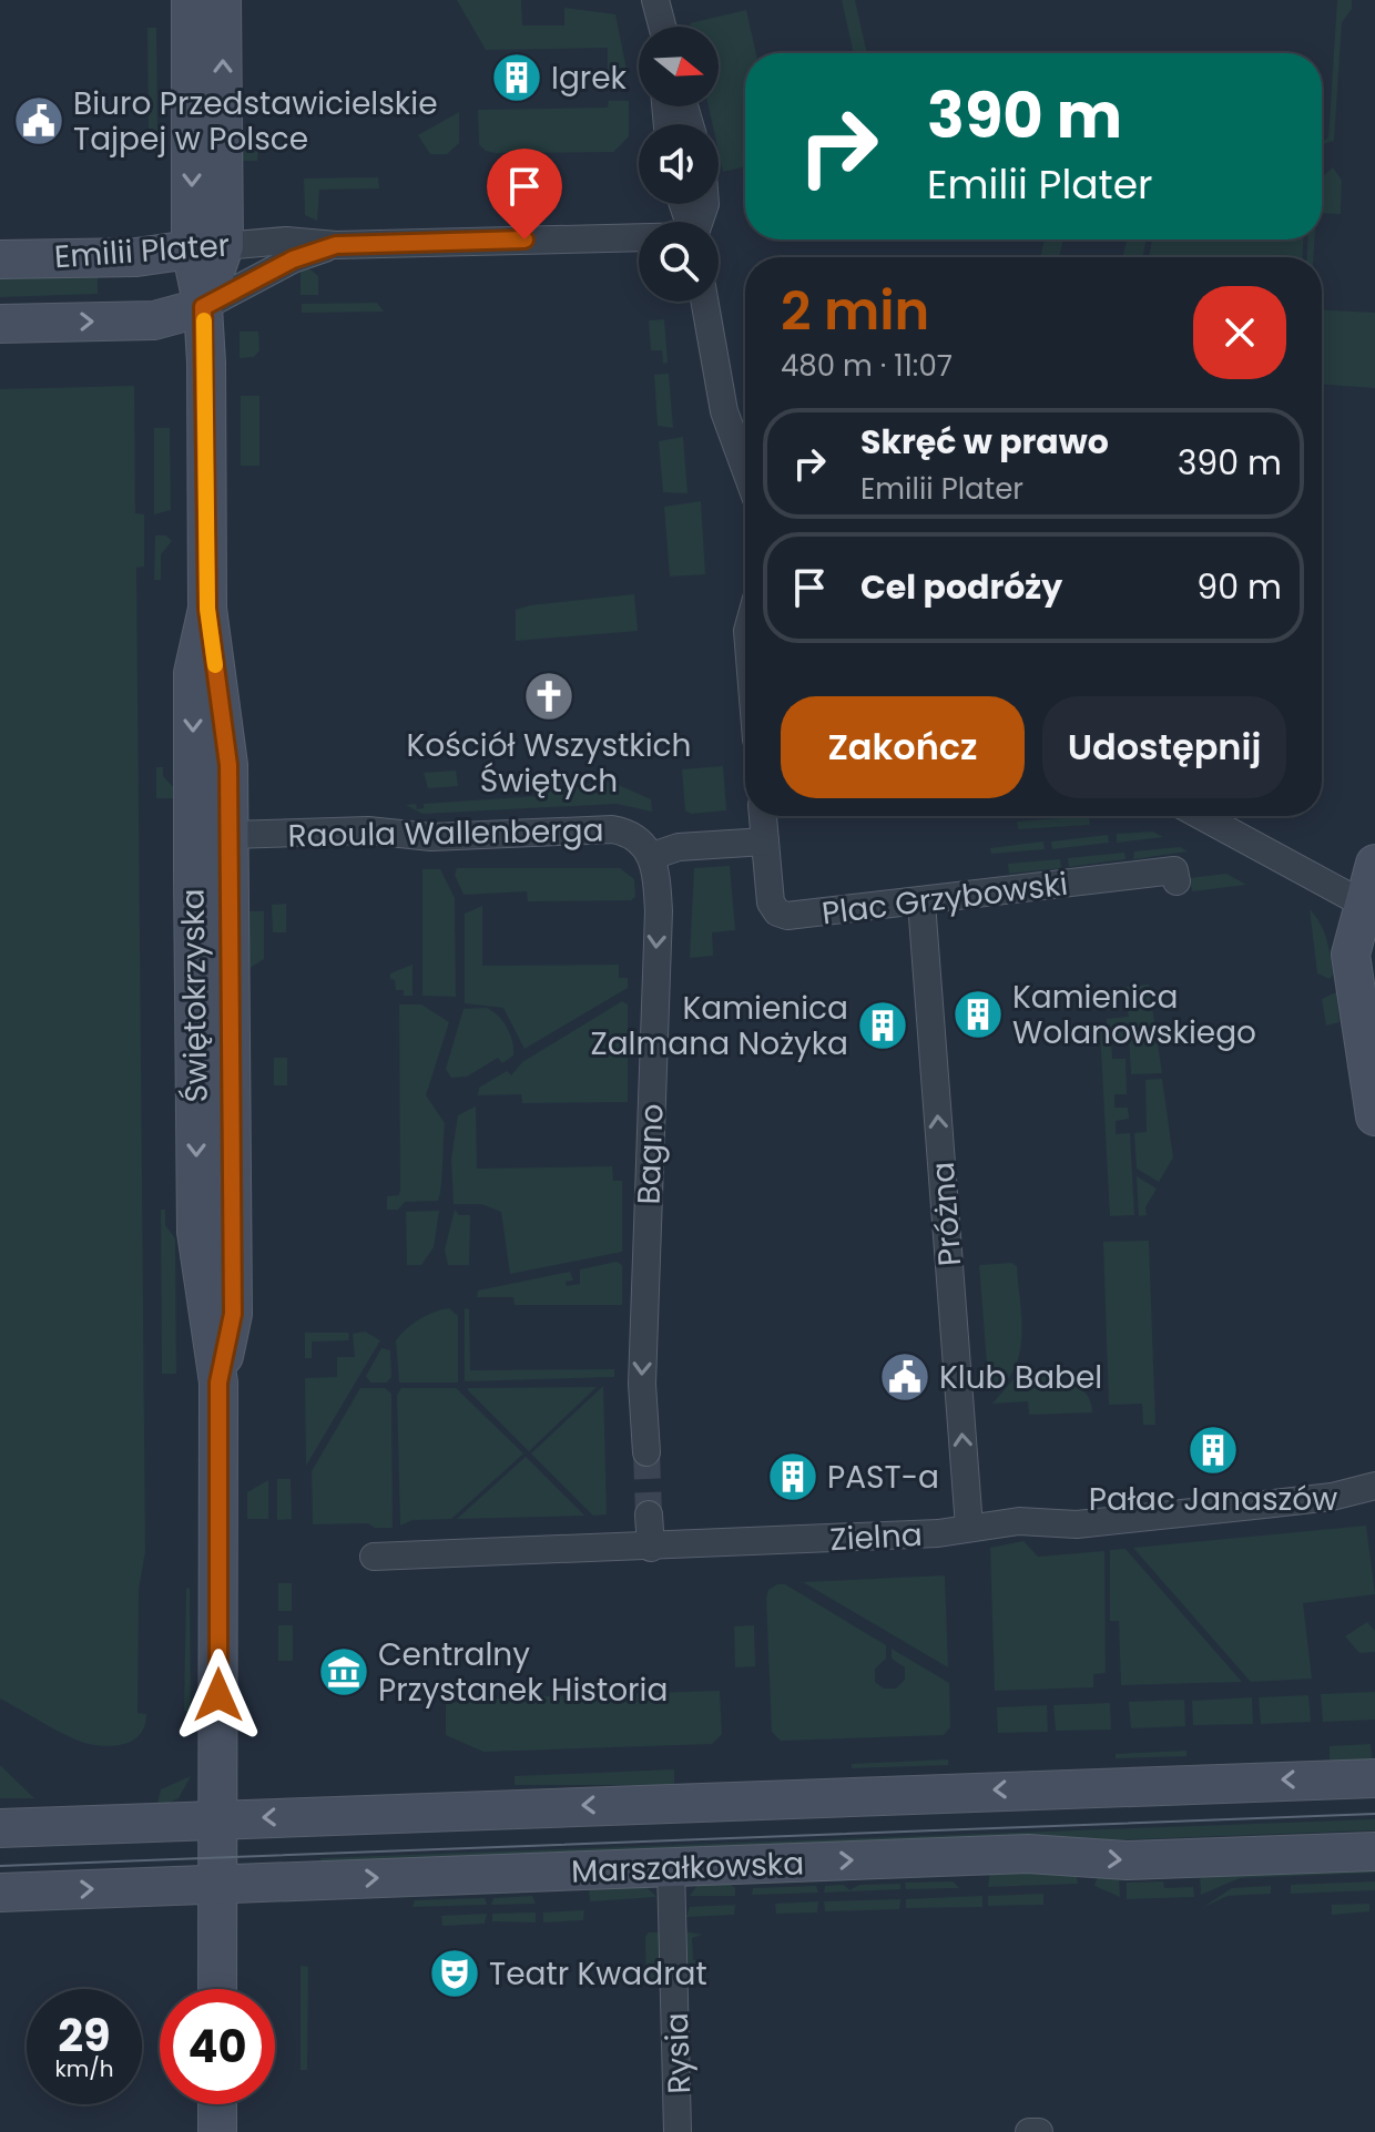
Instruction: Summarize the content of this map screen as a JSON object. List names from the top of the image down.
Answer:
{
  "streets": {
    "street": [
      "Emilii Plater",
      "Raoula Wallenberga",
      "Plac Grzybowski",
      "Świętokrzyska",
      "Bagno",
      "Próżna",
      "Zielna",
      "Marszałkowska",
      "Rysia"
    ]
  },
  "crossings": [
    ["Emilii Plater", "Świętokrzyska"],
    ["Raoula Wallenberga", "Świętokrzyska"],
    ["Raoula Wallenberga", "Bagno"],
    ["Plac Grzybowski", "Próżna"],
    ["Świętokrzyska", "Marszałkowska"],
    ["Próżna", "Zielna"],
    ["Marszałkowska", "Rysia"]
  ],
  "one_way": ["Bagno", "Próżna"],
  "places": {
    "building": [
      "Igrek",
      "Kamienica Wolanowskiego",
      "Kamienica Zalmana Nożyka",
      "Pałac Janaszów",
      "PAST-a"
    ],
    "public building": ["Biuro Przedstawicielskie Tajpej w Polsce", "Klub Babel"],
    "church": ["Kościół Wszystkich Świętych"],
    "museum": ["Centralny Przystanek Historia"],
    "theatre": ["Teatr Kwadrat"]
  },
  "north": "right",
  "page": {
    "turn": ["390 m", "Emilii Plater"],
    "heading": ["2 min", "480 m · 11:07"],
    "list": [
      {
        "name": "Skręć w prawo",
        "note": "Emilii Plater",
        "value": "390 m"
      },
      {
        "name": "Cel podróży",
        "value": "90 m"
      }
    ],
    "buttons": ["Zakończ", "Udostępnij"],
    "speed": "29 km/h",
    "limit": "40"
  }
}
